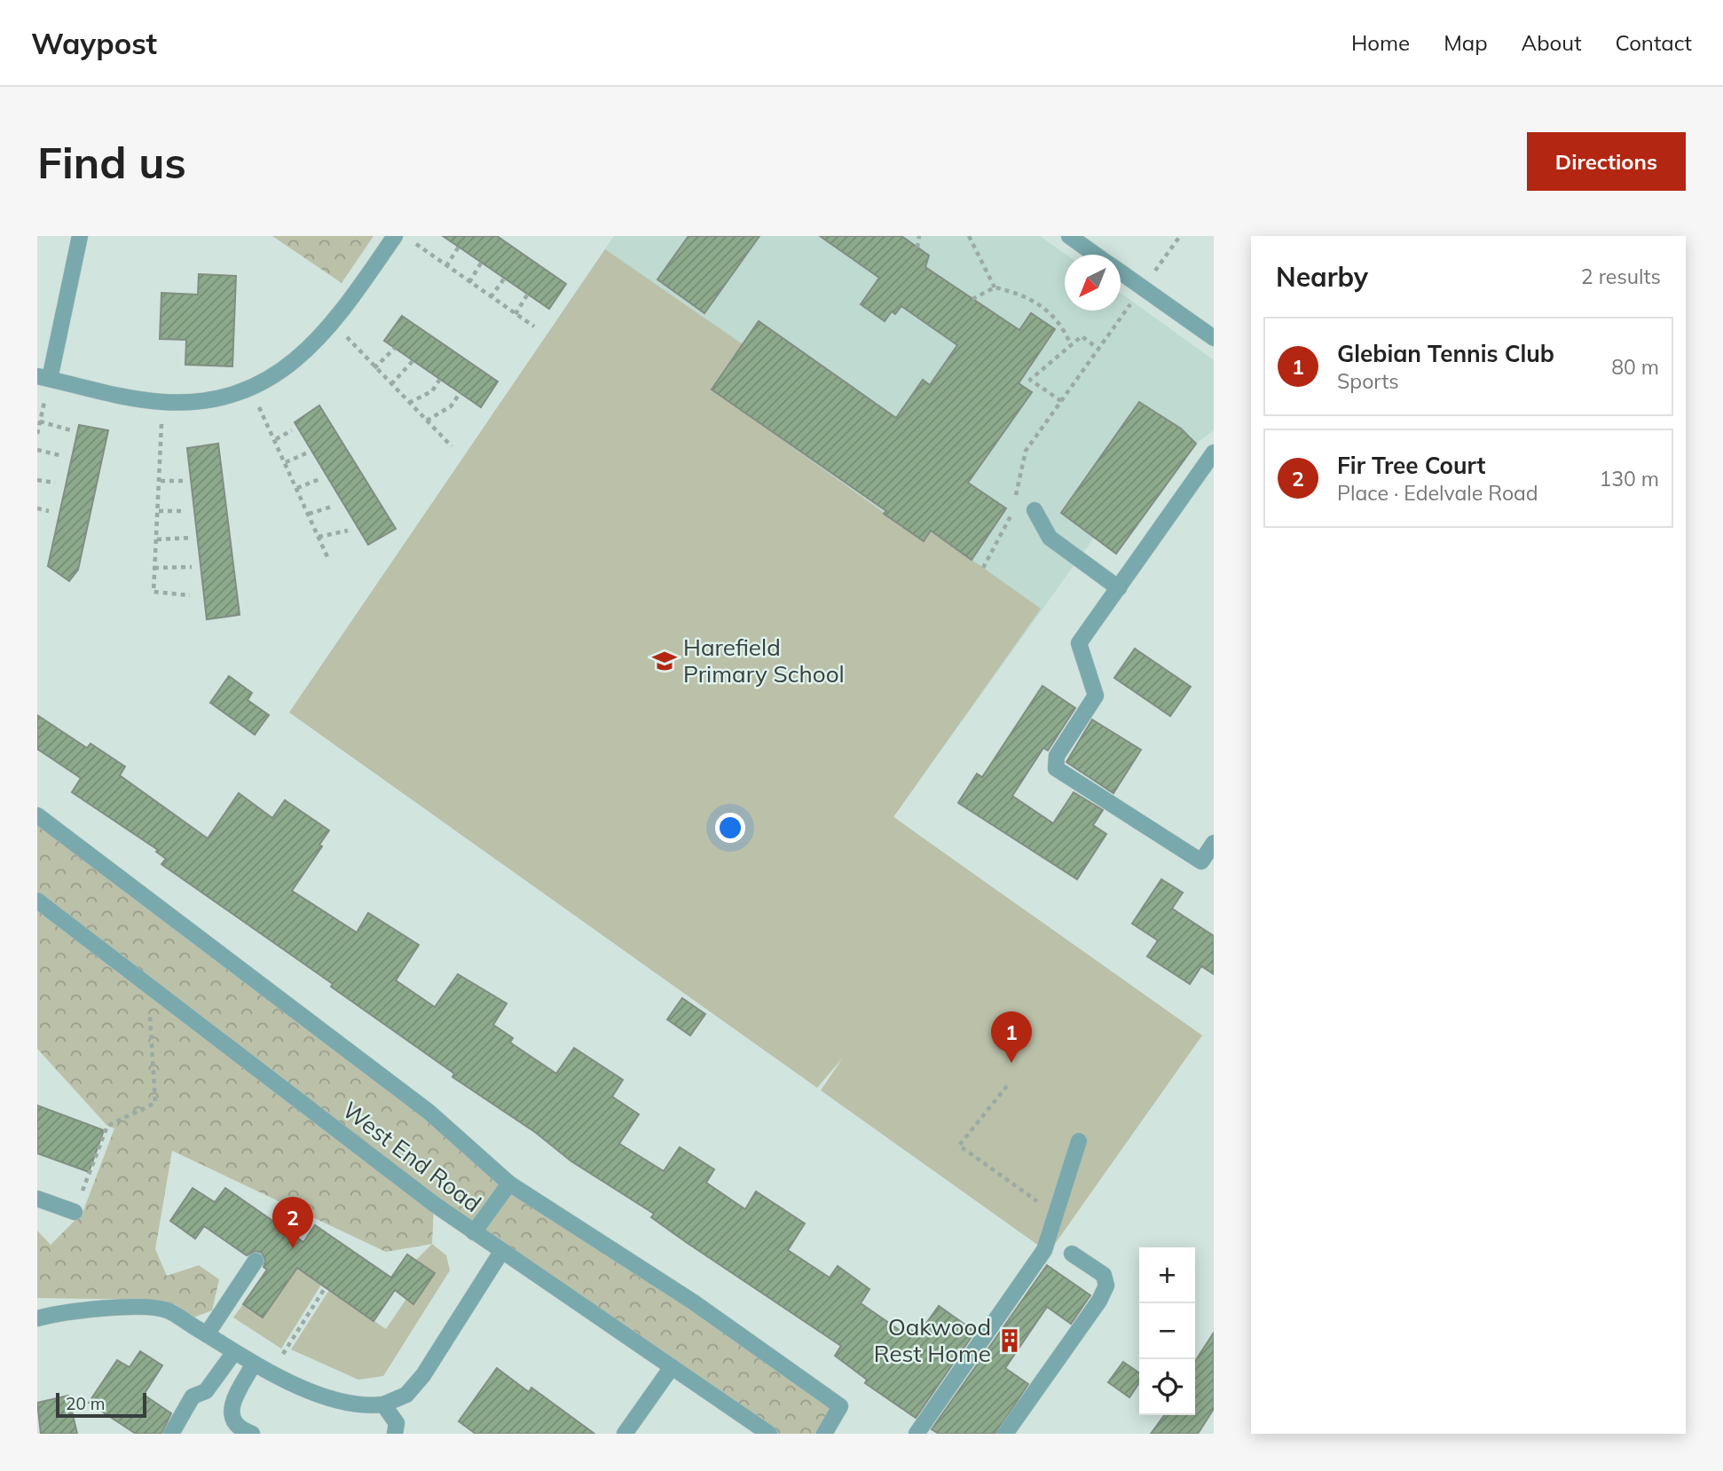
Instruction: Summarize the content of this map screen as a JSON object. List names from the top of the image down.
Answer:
{
  "streets": {
    "street": ["West End Road"]
  },
  "places": {
    "school or university": ["Harefield Primary School"],
    "building": ["Oakwood Rest Home"]
  },
  "scale_bar": "20 m",
  "north": "bottom left",
  "page": {
    "header": "Waypost",
    "nav": [
      "Home",
      "Map",
      "About",
      "Contact"
    ],
    "buttons": "Directions",
    "title": "Find us",
    "heading": ["Nearby", "2 results"],
    "list": [
      {
        "mark": "1",
        "name": "Glebian Tennis Club",
        "note": "Sports",
        "value": "80 m"
      },
      {
        "mark": "2",
        "name": "Fir Tree Court",
        "note": "Place · Edelvale Road",
        "value": "130 m"
      }
    ],
    "pins": ["1", "2"],
    "map_buttons": ["+", "−"],
    "scale": "20 m"
  }
}
